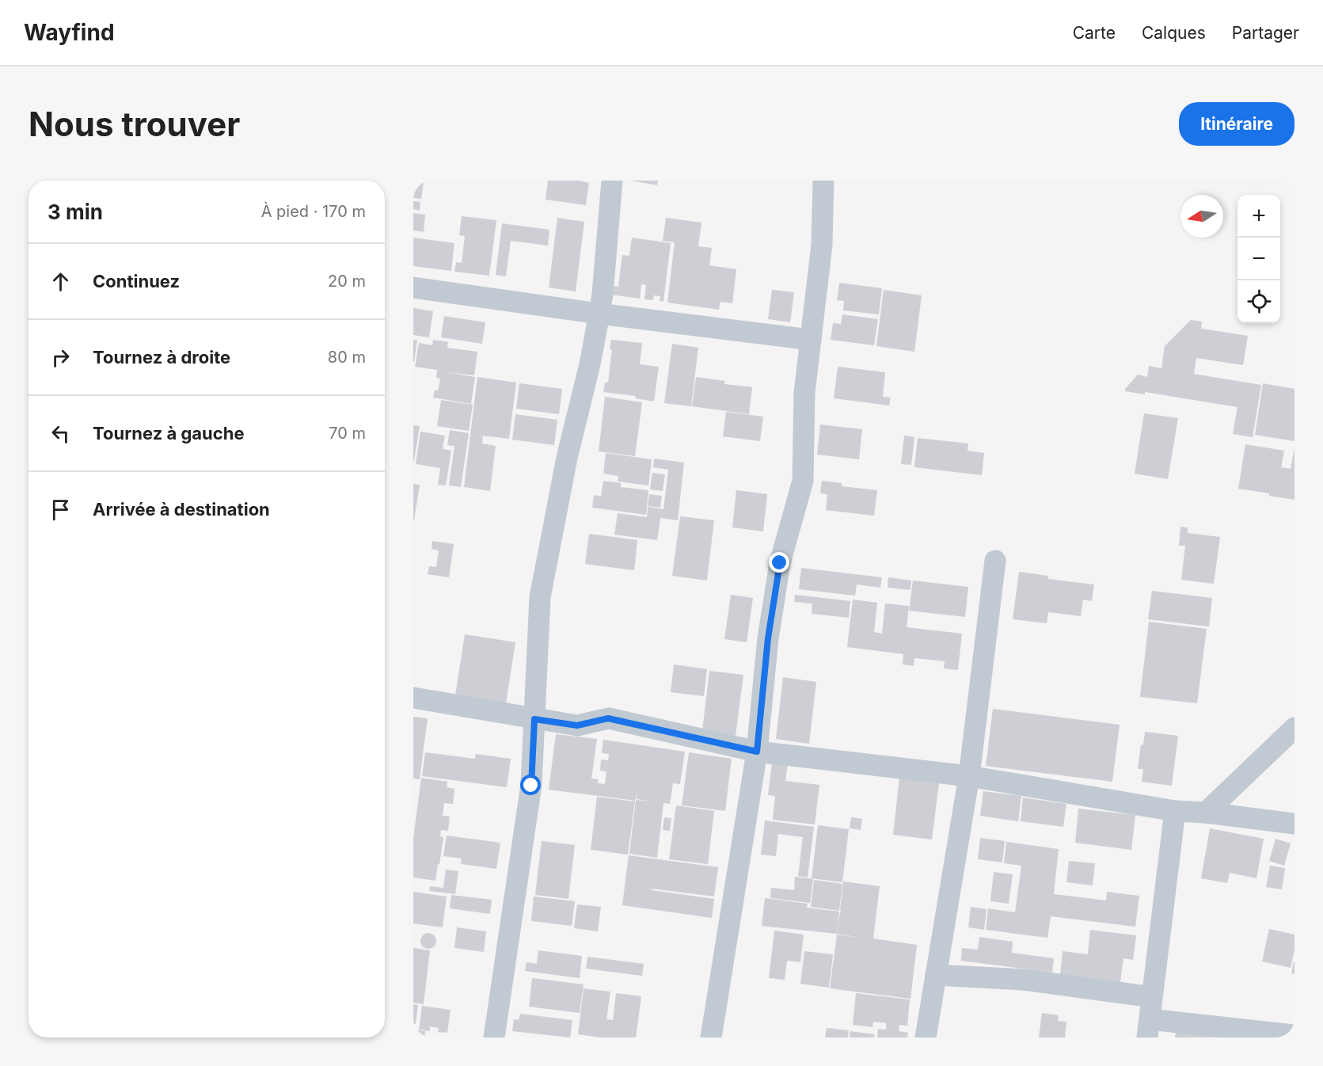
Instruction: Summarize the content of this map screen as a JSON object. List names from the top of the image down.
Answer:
{
  "north": "left",
  "page": {
    "header": "Wayfind",
    "nav": ["Carte", "Calques", "Partager"],
    "buttons": "Itinéraire",
    "title": "Nous trouver",
    "heading": ["3 min", "À pied · 170 m"],
    "map_buttons": ["+", "−"],
    "list": [
      ["Continuez", "20 m"],
      ["Tournez à droite", "80 m"],
      ["Tournez à gauche", "70 m"],
      "Arrivée à destination"
    ]
  }
}
